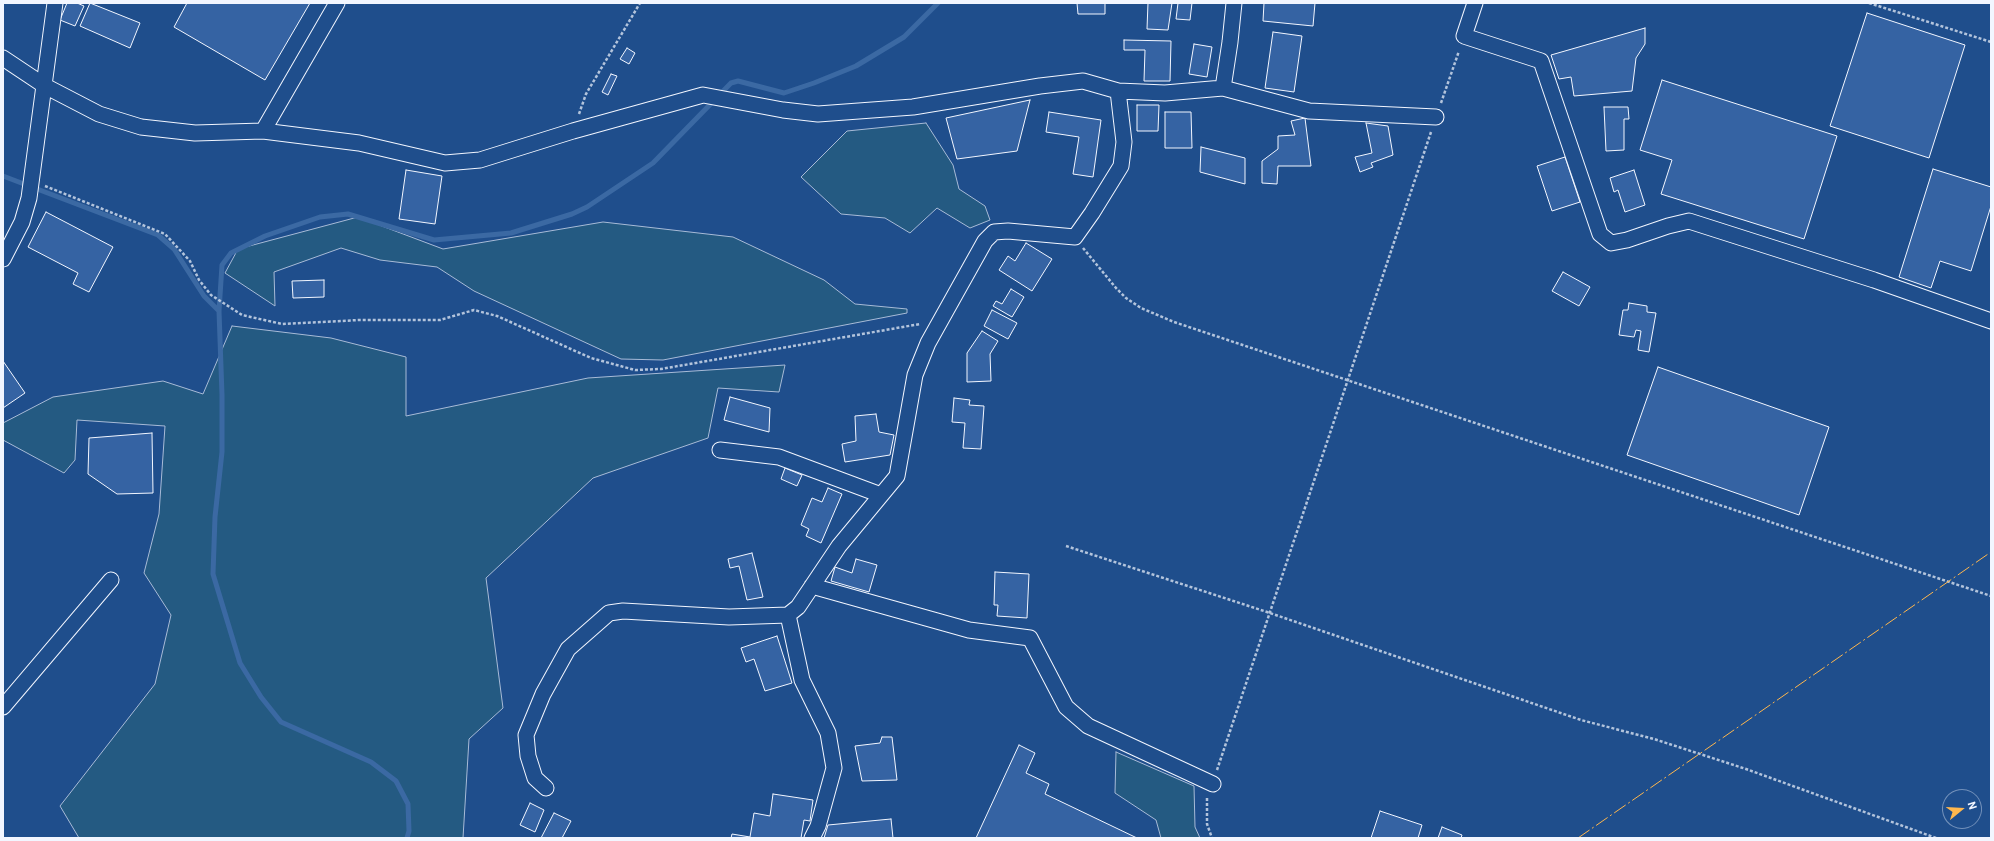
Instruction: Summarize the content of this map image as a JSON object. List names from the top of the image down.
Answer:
{
  "north": "right"
}
